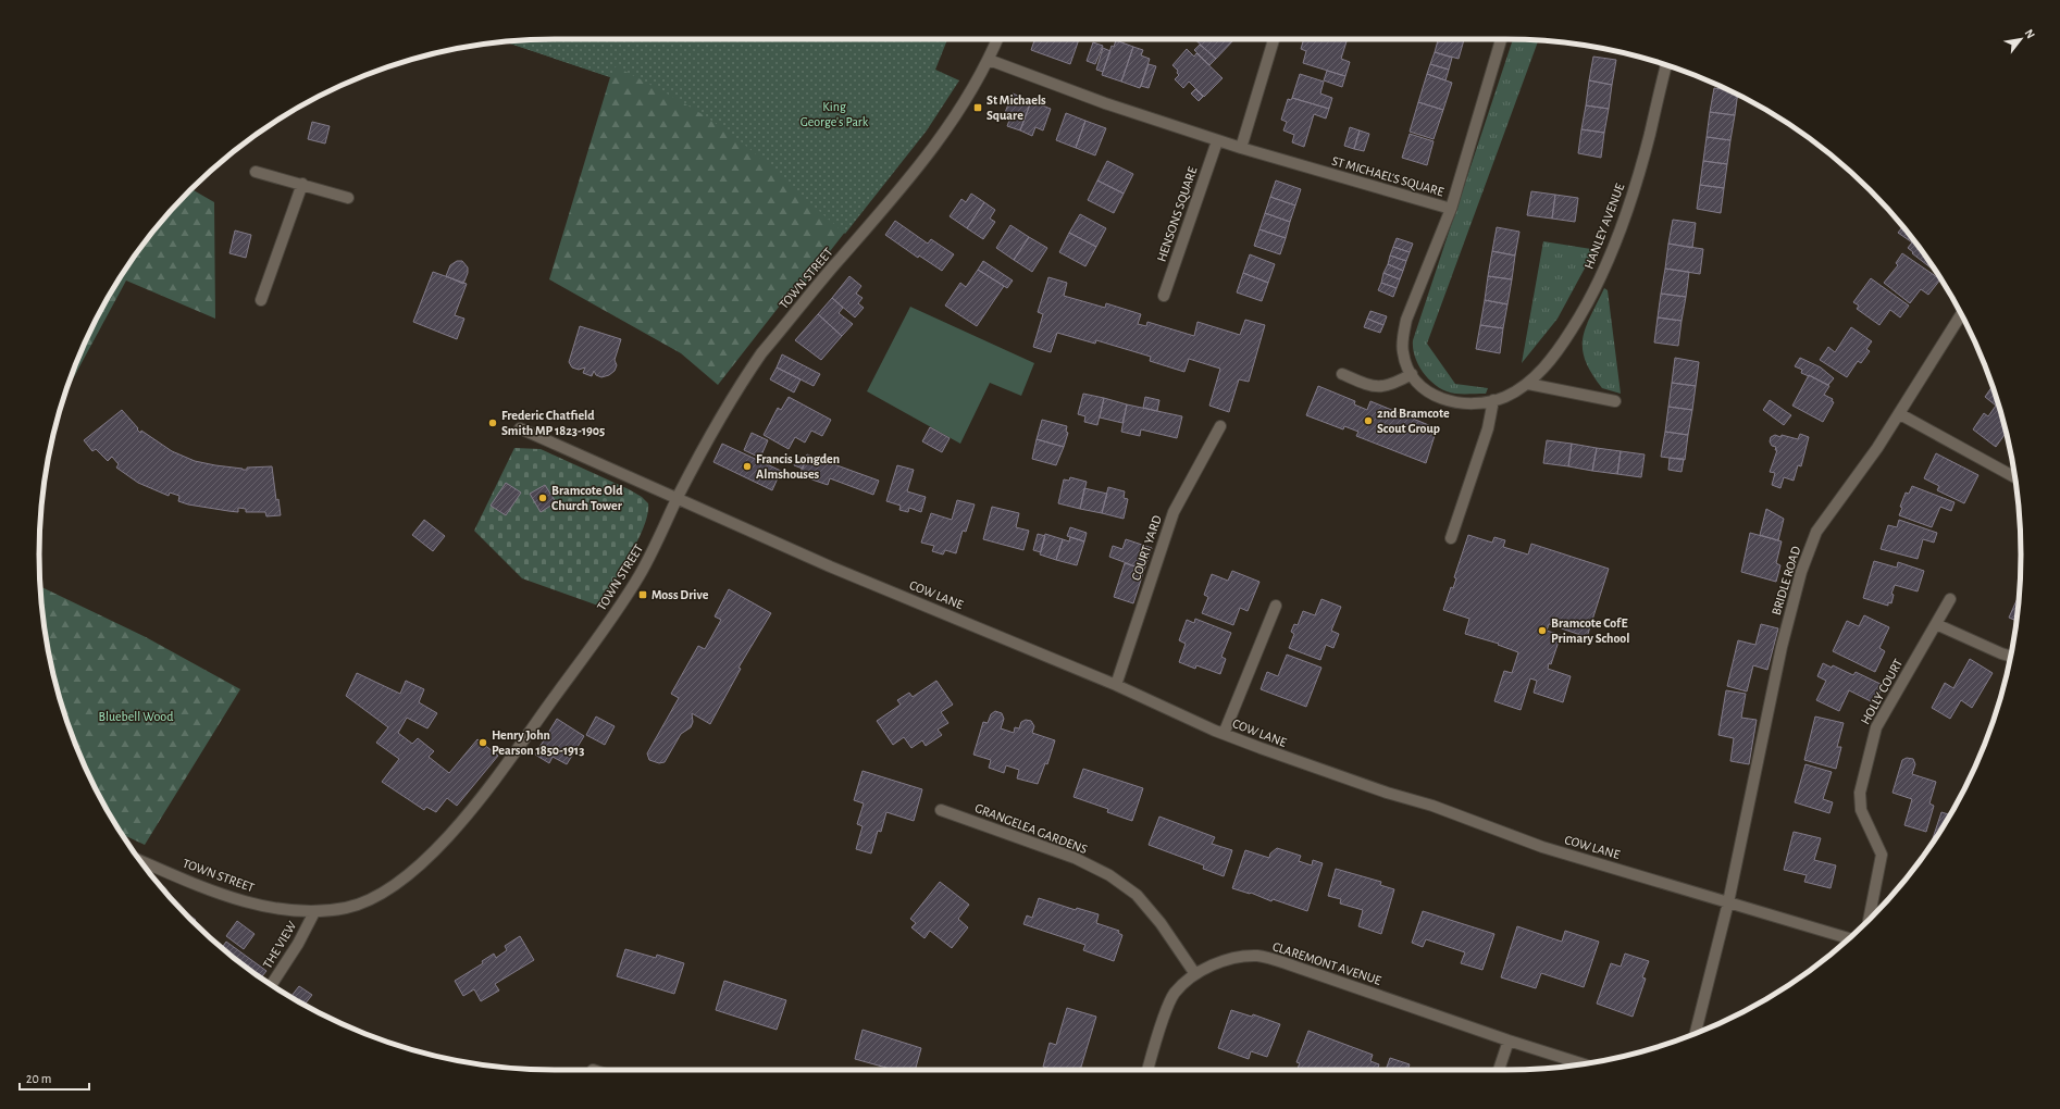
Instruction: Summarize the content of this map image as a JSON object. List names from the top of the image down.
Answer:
{
  "streets": {
    "street": [
      "ST MICHAEL'S SQUARE",
      "HENSONS SQUARE",
      "HANLEY AVENUE",
      "TOWN STREET",
      "COURT YARD",
      "BRIDLE ROAD",
      "COW LANE",
      "HOLLY COURT",
      "GRANGELEA GARDENS",
      "THE VIEW",
      "CLAREMONT AVENUE"
    ]
  },
  "crossings": [
    ["ST MICHAEL'S SQUARE", "HENSONS SQUARE"],
    ["ST MICHAEL'S SQUARE", "HANLEY AVENUE"],
    ["ST MICHAEL'S SQUARE", "TOWN STREET"],
    ["TOWN STREET", "COW LANE"],
    ["TOWN STREET", "THE VIEW"],
    ["COURT YARD", "COW LANE"],
    ["BRIDLE ROAD", "COW LANE"],
    ["GRANGELEA GARDENS", "CLAREMONT AVENUE"]
  ],
  "parks": ["King George's Park", "Bluebell Wood"],
  "places": {
    "transit": ["St Michaels Square", "Moss Drive"],
    "other": [
      "2nd Bramcote Scout Group",
      "Frederic Chatfield Smith MP 1823-1905",
      "Francis Longden Almshouses",
      "Bramcote Old Church Tower",
      "Bramcote CofE Primary School",
      "Henry John Pearson 1850-1913"
    ]
  },
  "scale_bar": "20 m",
  "north": "top right"
}
